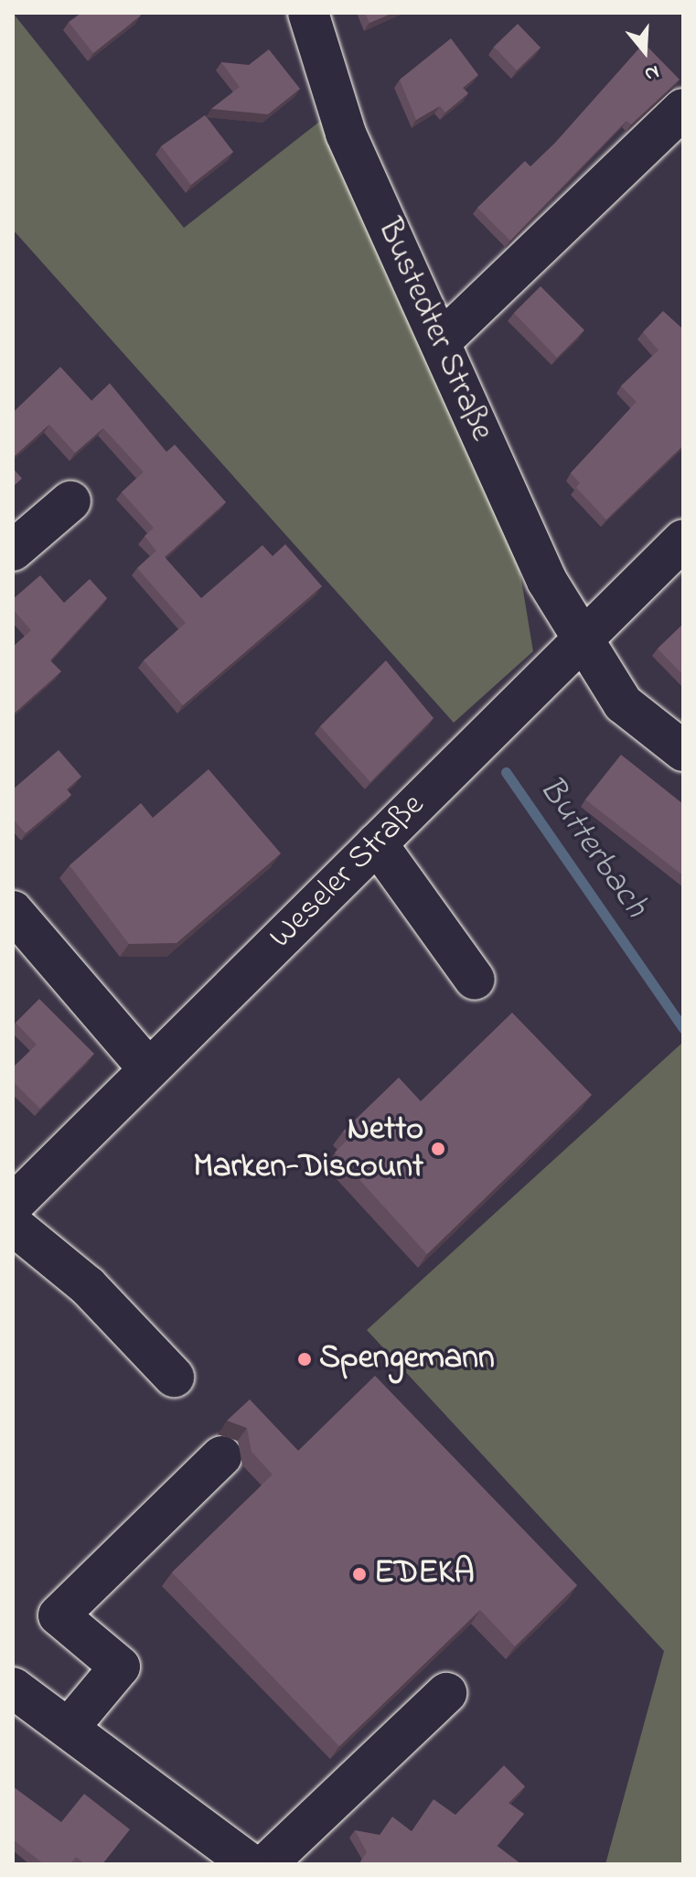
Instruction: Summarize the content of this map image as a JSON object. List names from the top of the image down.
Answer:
{
  "streets": {
    "street": ["Bustedter Straße", "Weseler Straße"]
  },
  "crossings": [
    ["Bustedter Straße", "Weseler Straße"]
  ],
  "water": ["Butterbach"],
  "places": ["Netto Marken-Discount", "Spengemann", "EDEKA"],
  "north": "bottom"
}
